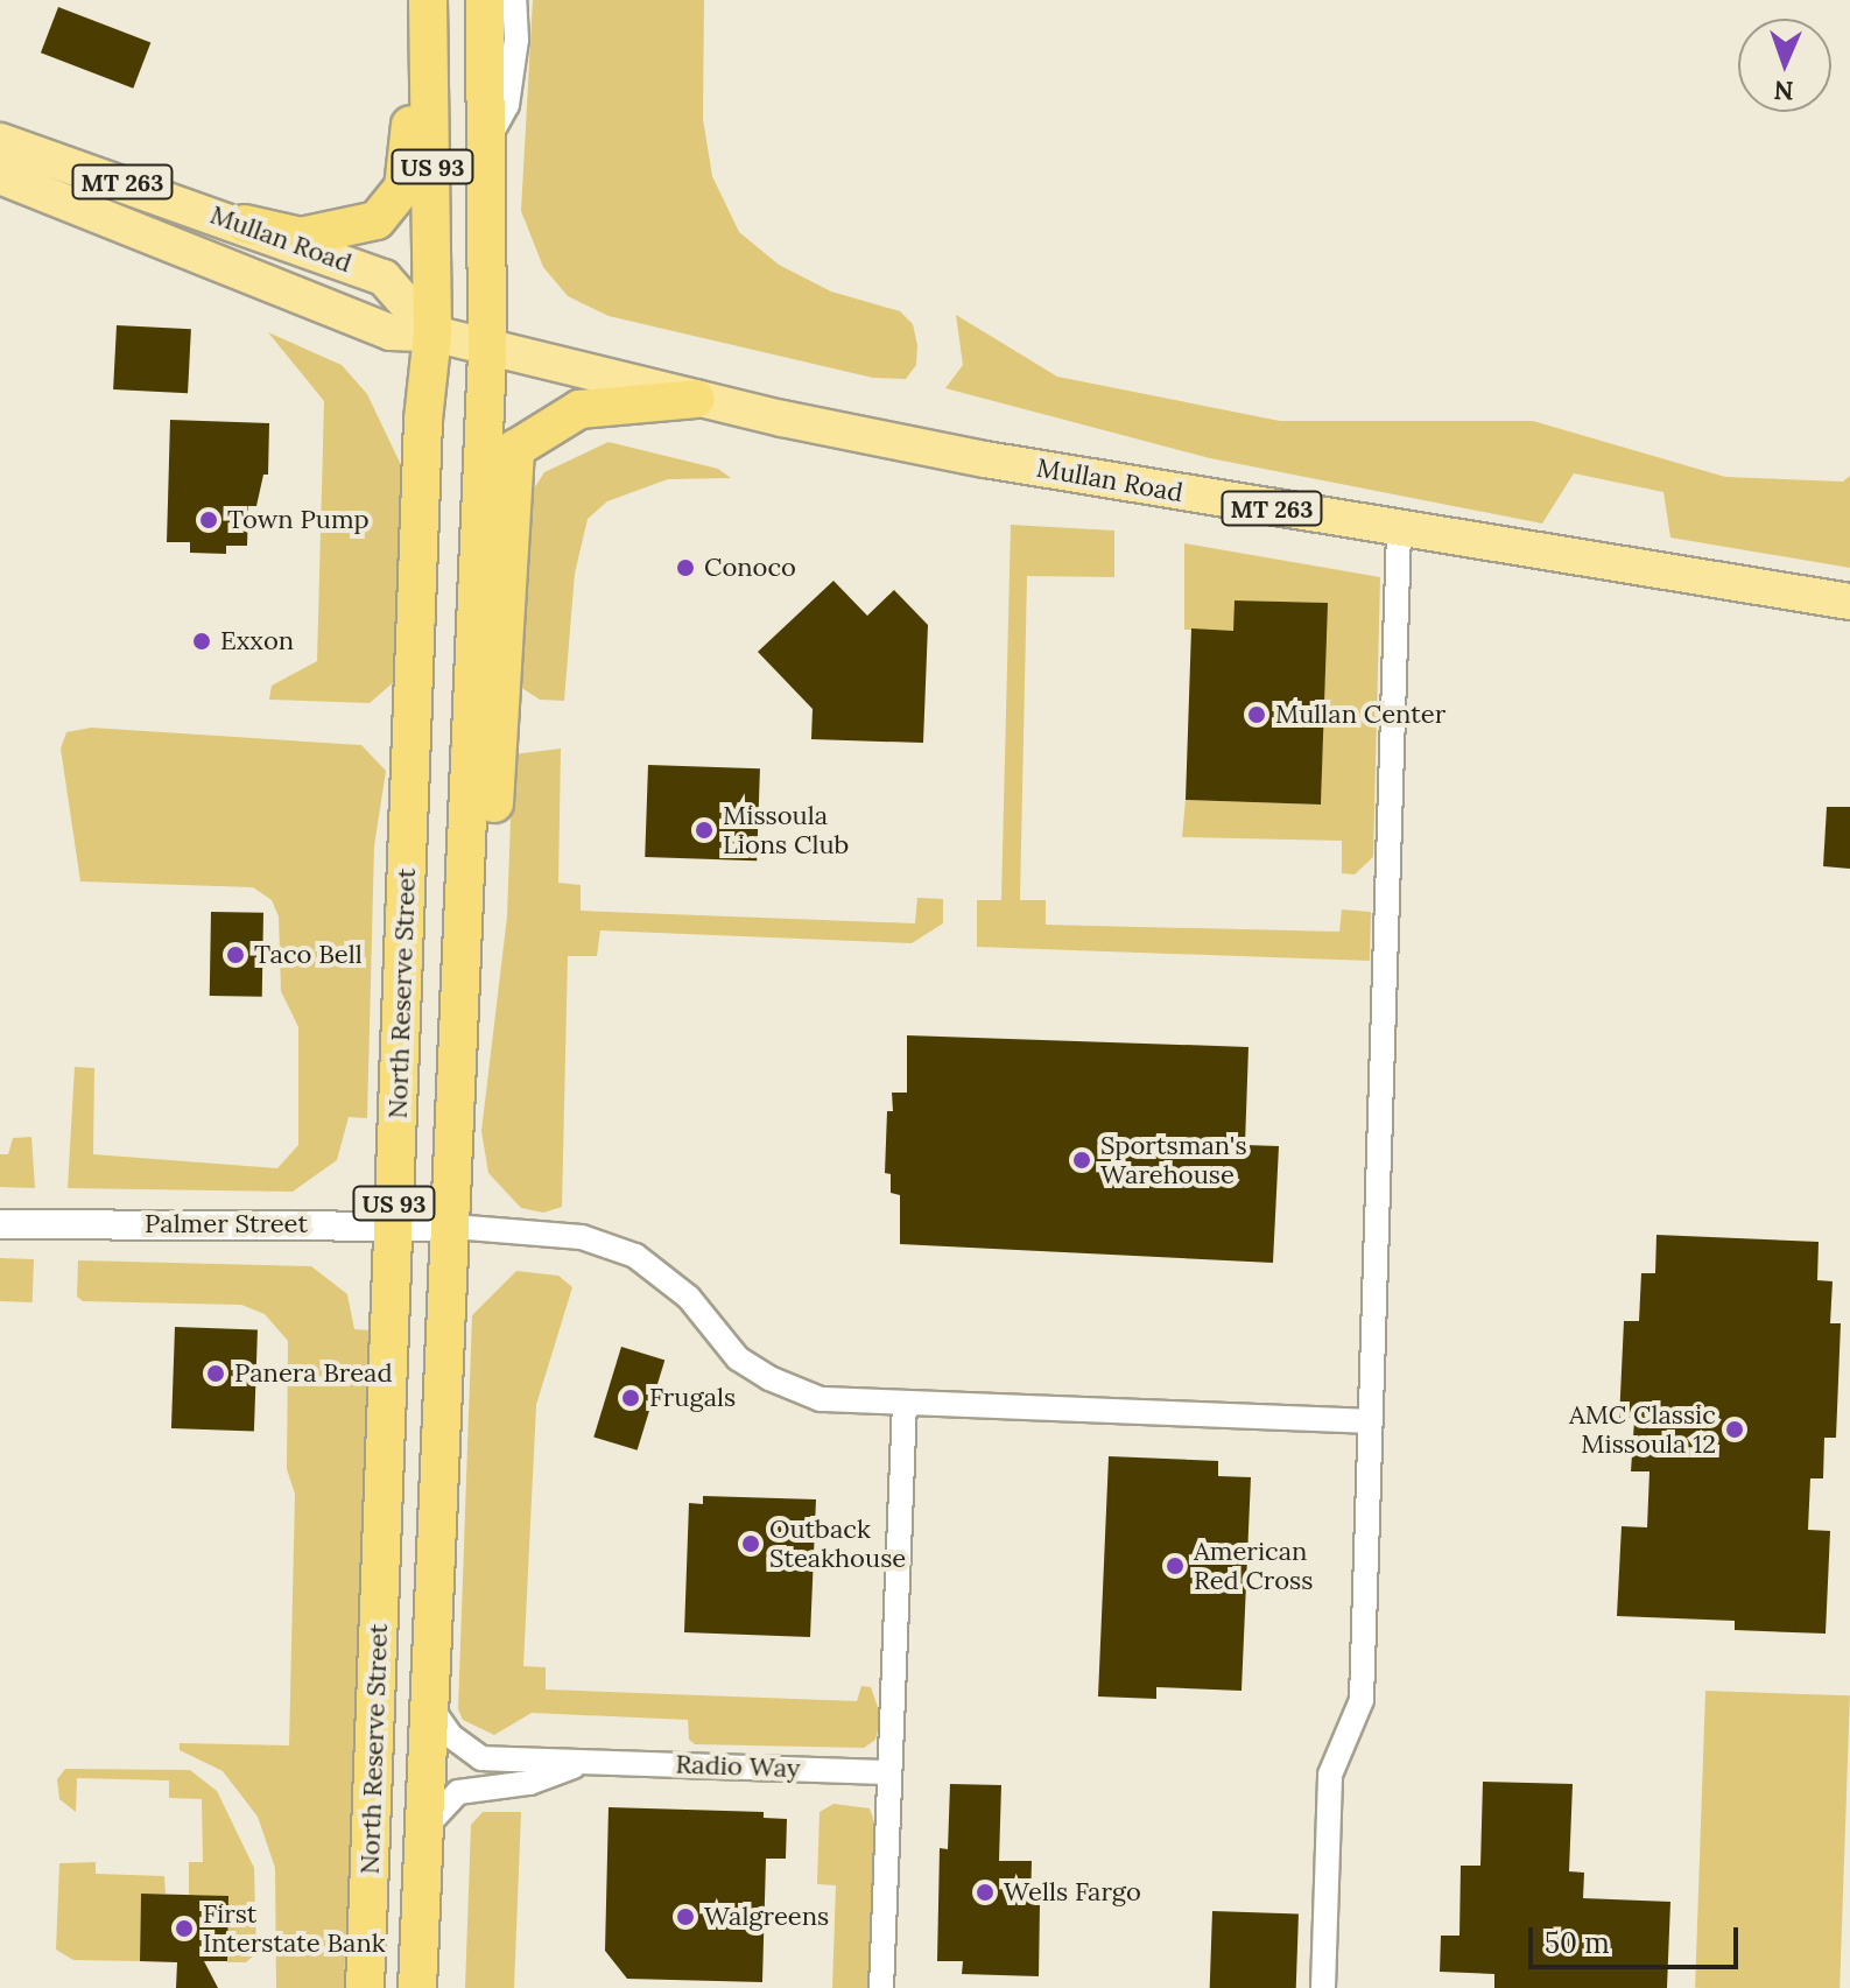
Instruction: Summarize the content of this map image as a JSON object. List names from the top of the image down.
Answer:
{
  "streets": {
    "highway": ["US 93", "North Reserve Street"],
    "main road": ["MT 263", "Mullan Road"],
    "street": ["Palmer Street", "Radio Way"]
  },
  "crossings": [
    ["Mullan Road", "North Reserve Street"],
    ["North Reserve Street", "Palmer Street"],
    ["North Reserve Street", "Radio Way"]
  ],
  "places": [
    "Town Pump",
    "Conoco",
    "Exxon",
    "Mullan Center",
    "Missoula Lions Club",
    "Taco Bell",
    "Sportsman's Warehouse",
    "Panera Bread",
    "Frugals",
    "AMC Classic Missoula 12",
    "Outback Steakhouse",
    "American Red Cross",
    "Wells Fargo",
    "Walgreens",
    "First Interstate Bank"
  ],
  "scale_bar": "50 m",
  "north": "bottom"
}
